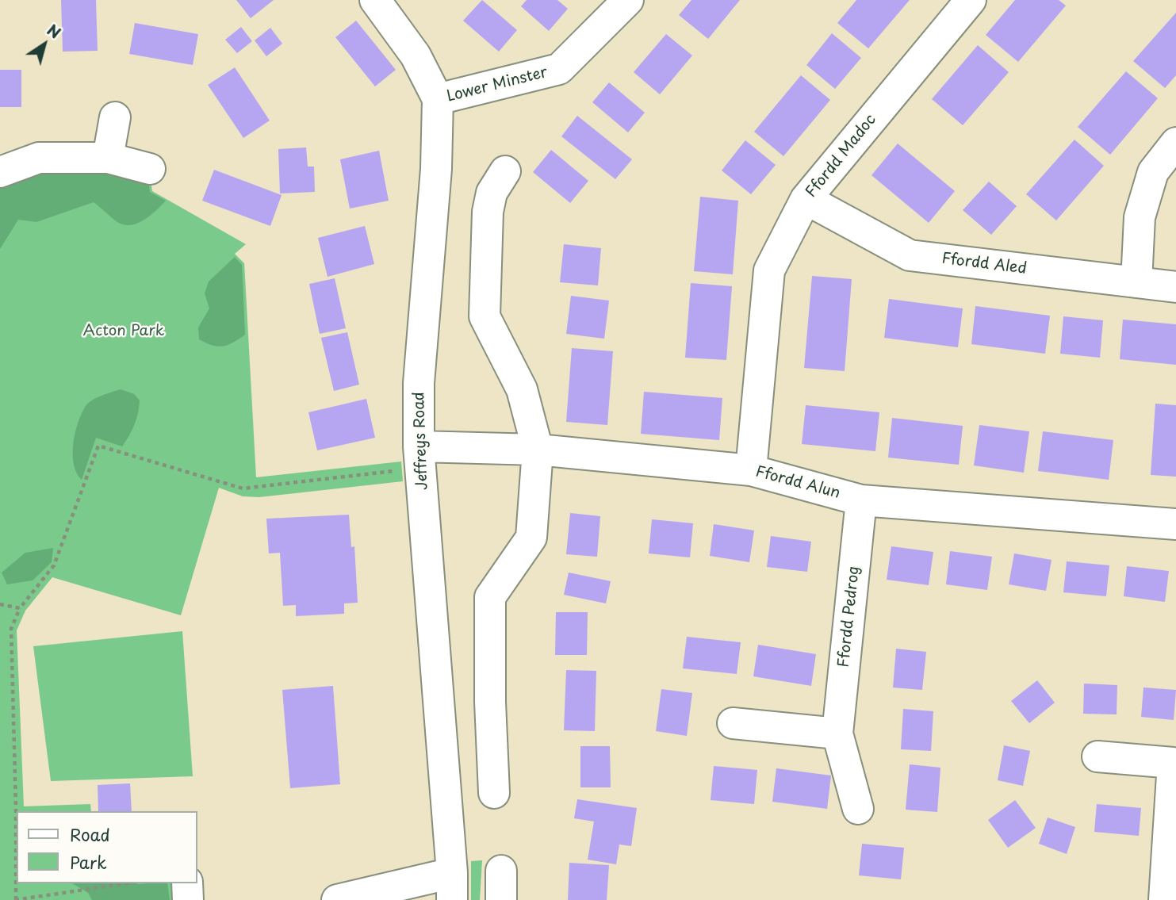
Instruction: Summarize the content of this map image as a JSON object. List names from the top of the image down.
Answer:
{
  "streets": {
    "street": [
      "Lower Minster",
      "Ffordd Madoc",
      "Ffordd Aled",
      "Jeffreys Road",
      "Ffordd Alun",
      "Ffordd Pedrog"
    ]
  },
  "crossings": [
    ["Lower Minster", "Jeffreys Road"],
    ["Ffordd Madoc", "Ffordd Aled"],
    ["Ffordd Madoc", "Ffordd Alun"],
    ["Jeffreys Road", "Ffordd Alun"],
    ["Ffordd Alun", "Ffordd Pedrog"]
  ],
  "parks": ["Acton Park"],
  "legend": ["Road", "Park"],
  "north": "top right"
}
